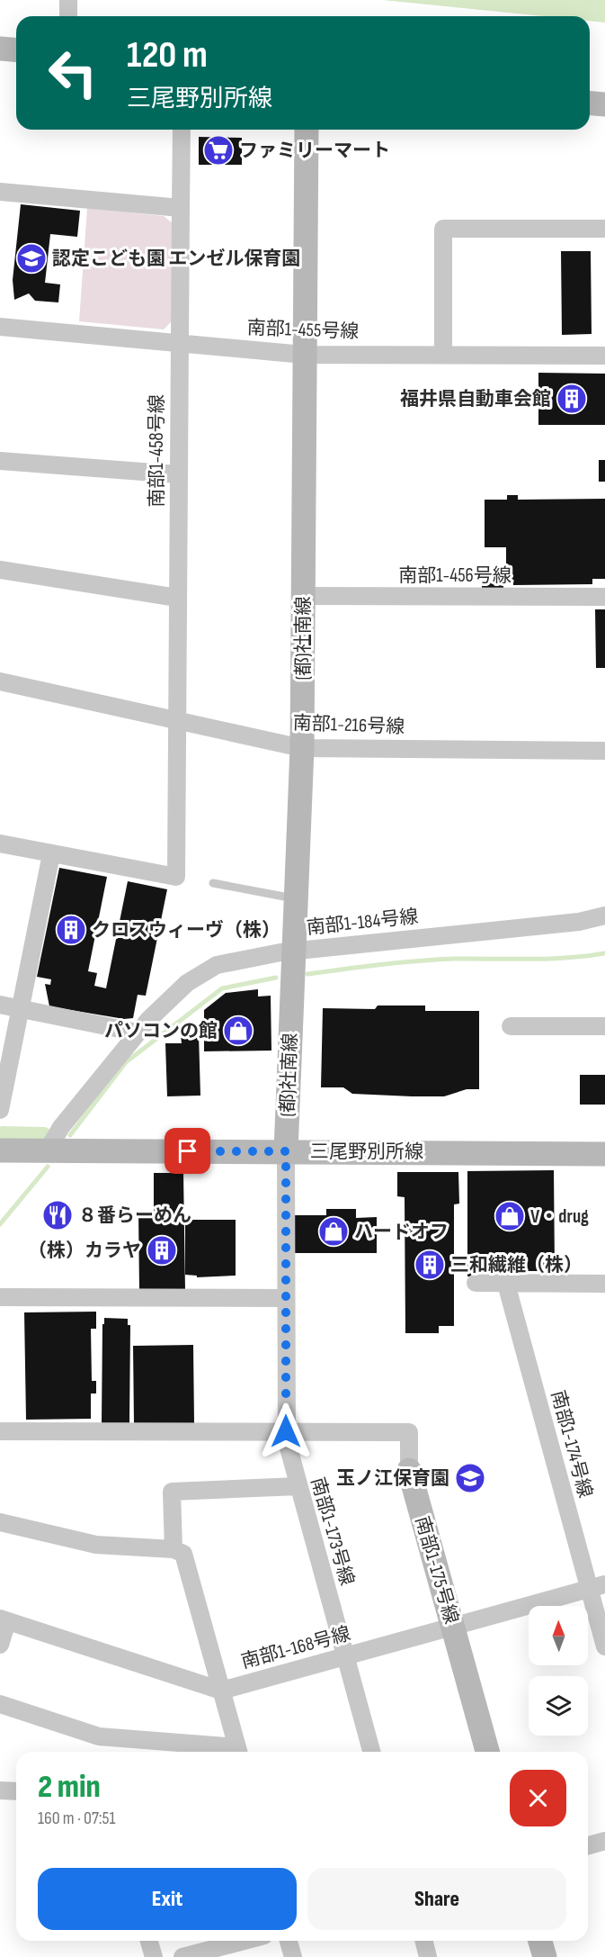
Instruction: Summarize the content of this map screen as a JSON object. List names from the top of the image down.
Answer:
{
  "streets": {
    "street": [
      "南部1-455号線",
      "南部1-458号線",
      "南部1-456号線",
      "(都)社南線",
      "南部1-216号線",
      "南部1-184号線",
      "三尾野別所線",
      "南部1-174号線",
      "南部1-173号線",
      "南部1-175号線",
      "南部1-168号線"
    ]
  },
  "crossings": [
    ["南部1-455号線", "南部1-458号線"],
    ["南部1-455号線", "(都)社南線"],
    ["南部1-458号線", "南部1-216号線"],
    ["南部1-456号線", "(都)社南線"],
    ["(都)社南線", "南部1-216号線"],
    ["(都)社南線", "南部1-184号線"],
    ["(都)社南線", "三尾野別所線"],
    ["(都)社南線", "南部1-173号線"],
    ["南部1-184号線", "三尾野別所線"],
    ["三尾野別所線", "南部1-173号線"],
    ["南部1-174号線", "南部1-168号線"],
    ["南部1-173号線", "南部1-175号線"],
    ["南部1-173号線", "南部1-168号線"],
    ["南部1-175号線", "南部1-168号線"]
  ],
  "places": {
    "supermarket": ["ファミリーマート"],
    "school or university": ["認定こども園 エンゼル保育園", "玉ノ江保育園"],
    "building": [
      "福井県自動車会館",
      "クロスウィーヴ（株）",
      "（株）カラヤ",
      "三和繊維（株）"
    ],
    "shop": ["パソコンの館", "V・drug", "ハードオフ"],
    "restaurant": ["８番らーめん"]
  },
  "north": "top",
  "page": {
    "turn": ["120 m", "三尾野別所線"],
    "heading": ["2 min", "160 m · 07:51"],
    "buttons": ["Exit", "Share"]
  }
}
